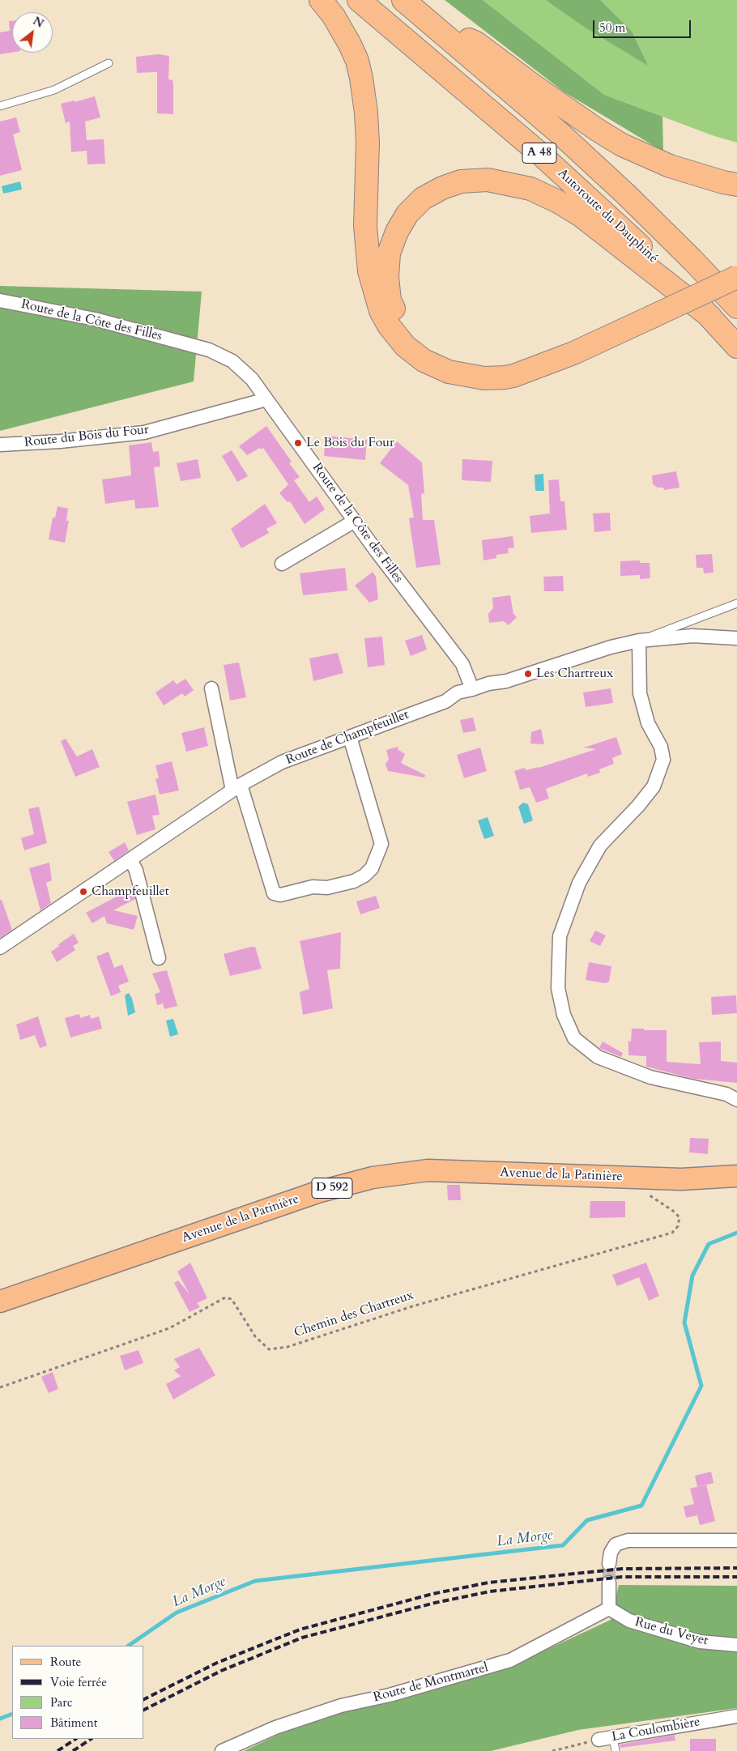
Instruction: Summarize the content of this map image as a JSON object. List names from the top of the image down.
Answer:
{
  "streets": {
    "highway": ["A 48", "Autoroute du Dauphiné"],
    "main road": ["Avenue de la Patinière", "D 592"],
    "street": [
      "Route de la Côte des Filles",
      "Route du Bois du Four",
      "Route de Champfeuillet",
      "Rue du Veyet",
      "Route de Montmartel",
      "La Coulombière"
    ],
    "path": ["Chemin des Chartreux"]
  },
  "crossings": [
    ["Route de la Côte des Filles", "Route du Bois du Four"],
    ["Route de la Côte des Filles", "Route de Champfeuillet"],
    ["Avenue de la Patinière", "Chemin des Chartreux"],
    ["Rue du Veyet", "Route de Montmartel"]
  ],
  "water": ["La Morge"],
  "places": ["Le Bois du Four", "Les Chartreux", "Champfeuillet"],
  "legend": [
    "Route",
    "Voie ferrée",
    "Parc",
    "Bâtiment"
  ],
  "scale_bar": "50 m",
  "north": "top right"
}
